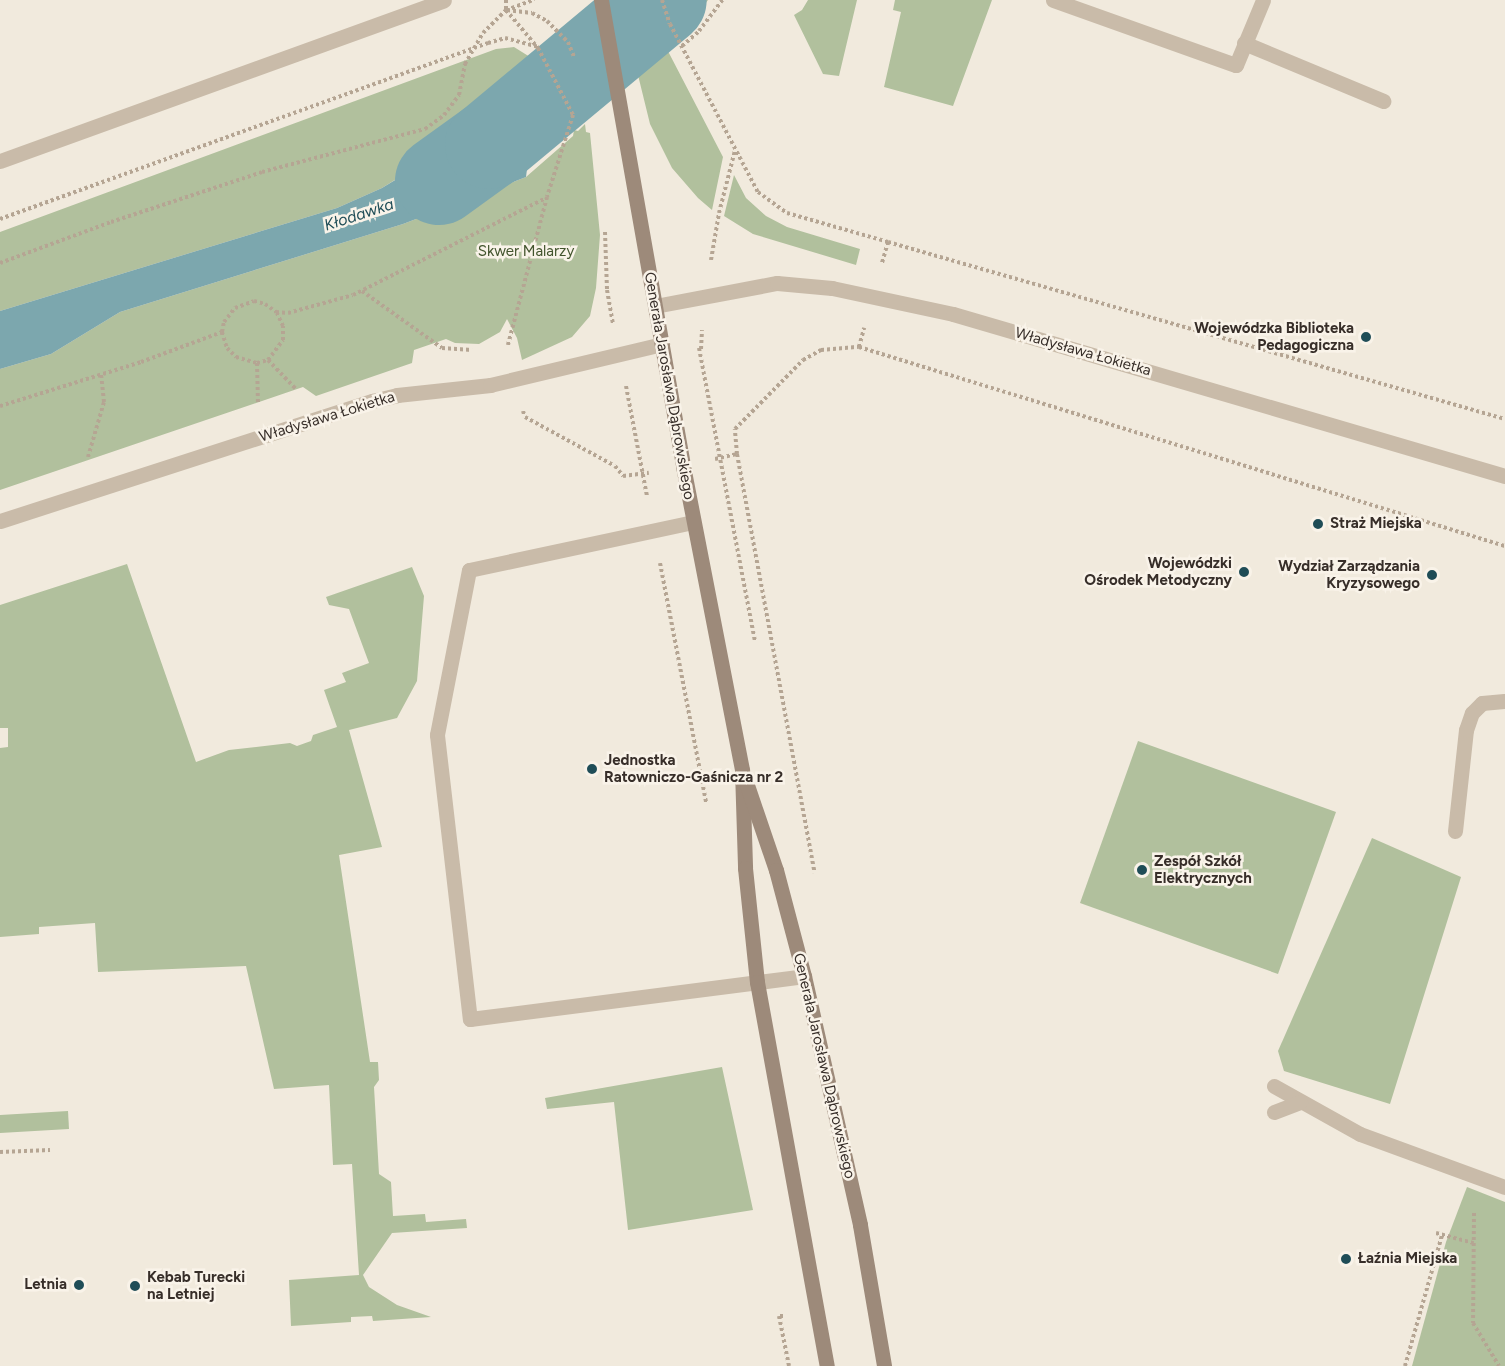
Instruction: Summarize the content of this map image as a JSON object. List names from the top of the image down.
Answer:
{
  "streets": {
    "main road": ["Generała Jarosława Dąbrowskiego"],
    "street": ["Władysława Łokietka"]
  },
  "crossings": [
    ["Władysława Łokietka", "Generała Jarosława Dąbrowskiego"]
  ],
  "water": ["Kłodawka"],
  "parks": ["Skwer Malarzy"],
  "places": [
    "Wojewódzka Biblioteka Pedagogiczna",
    "Straż Miejska",
    "Wojewódzki Ośrodek Metodyczny",
    "Wydział Zarządzania Kryzysowego",
    "Jednostka Ratowniczo-Gaśnicza nr 2",
    "Zespół Szkół Elektrycznych",
    "Łaźnia Miejska",
    "Letnia",
    "Kebab Turecki na Letniej"
  ]
}
